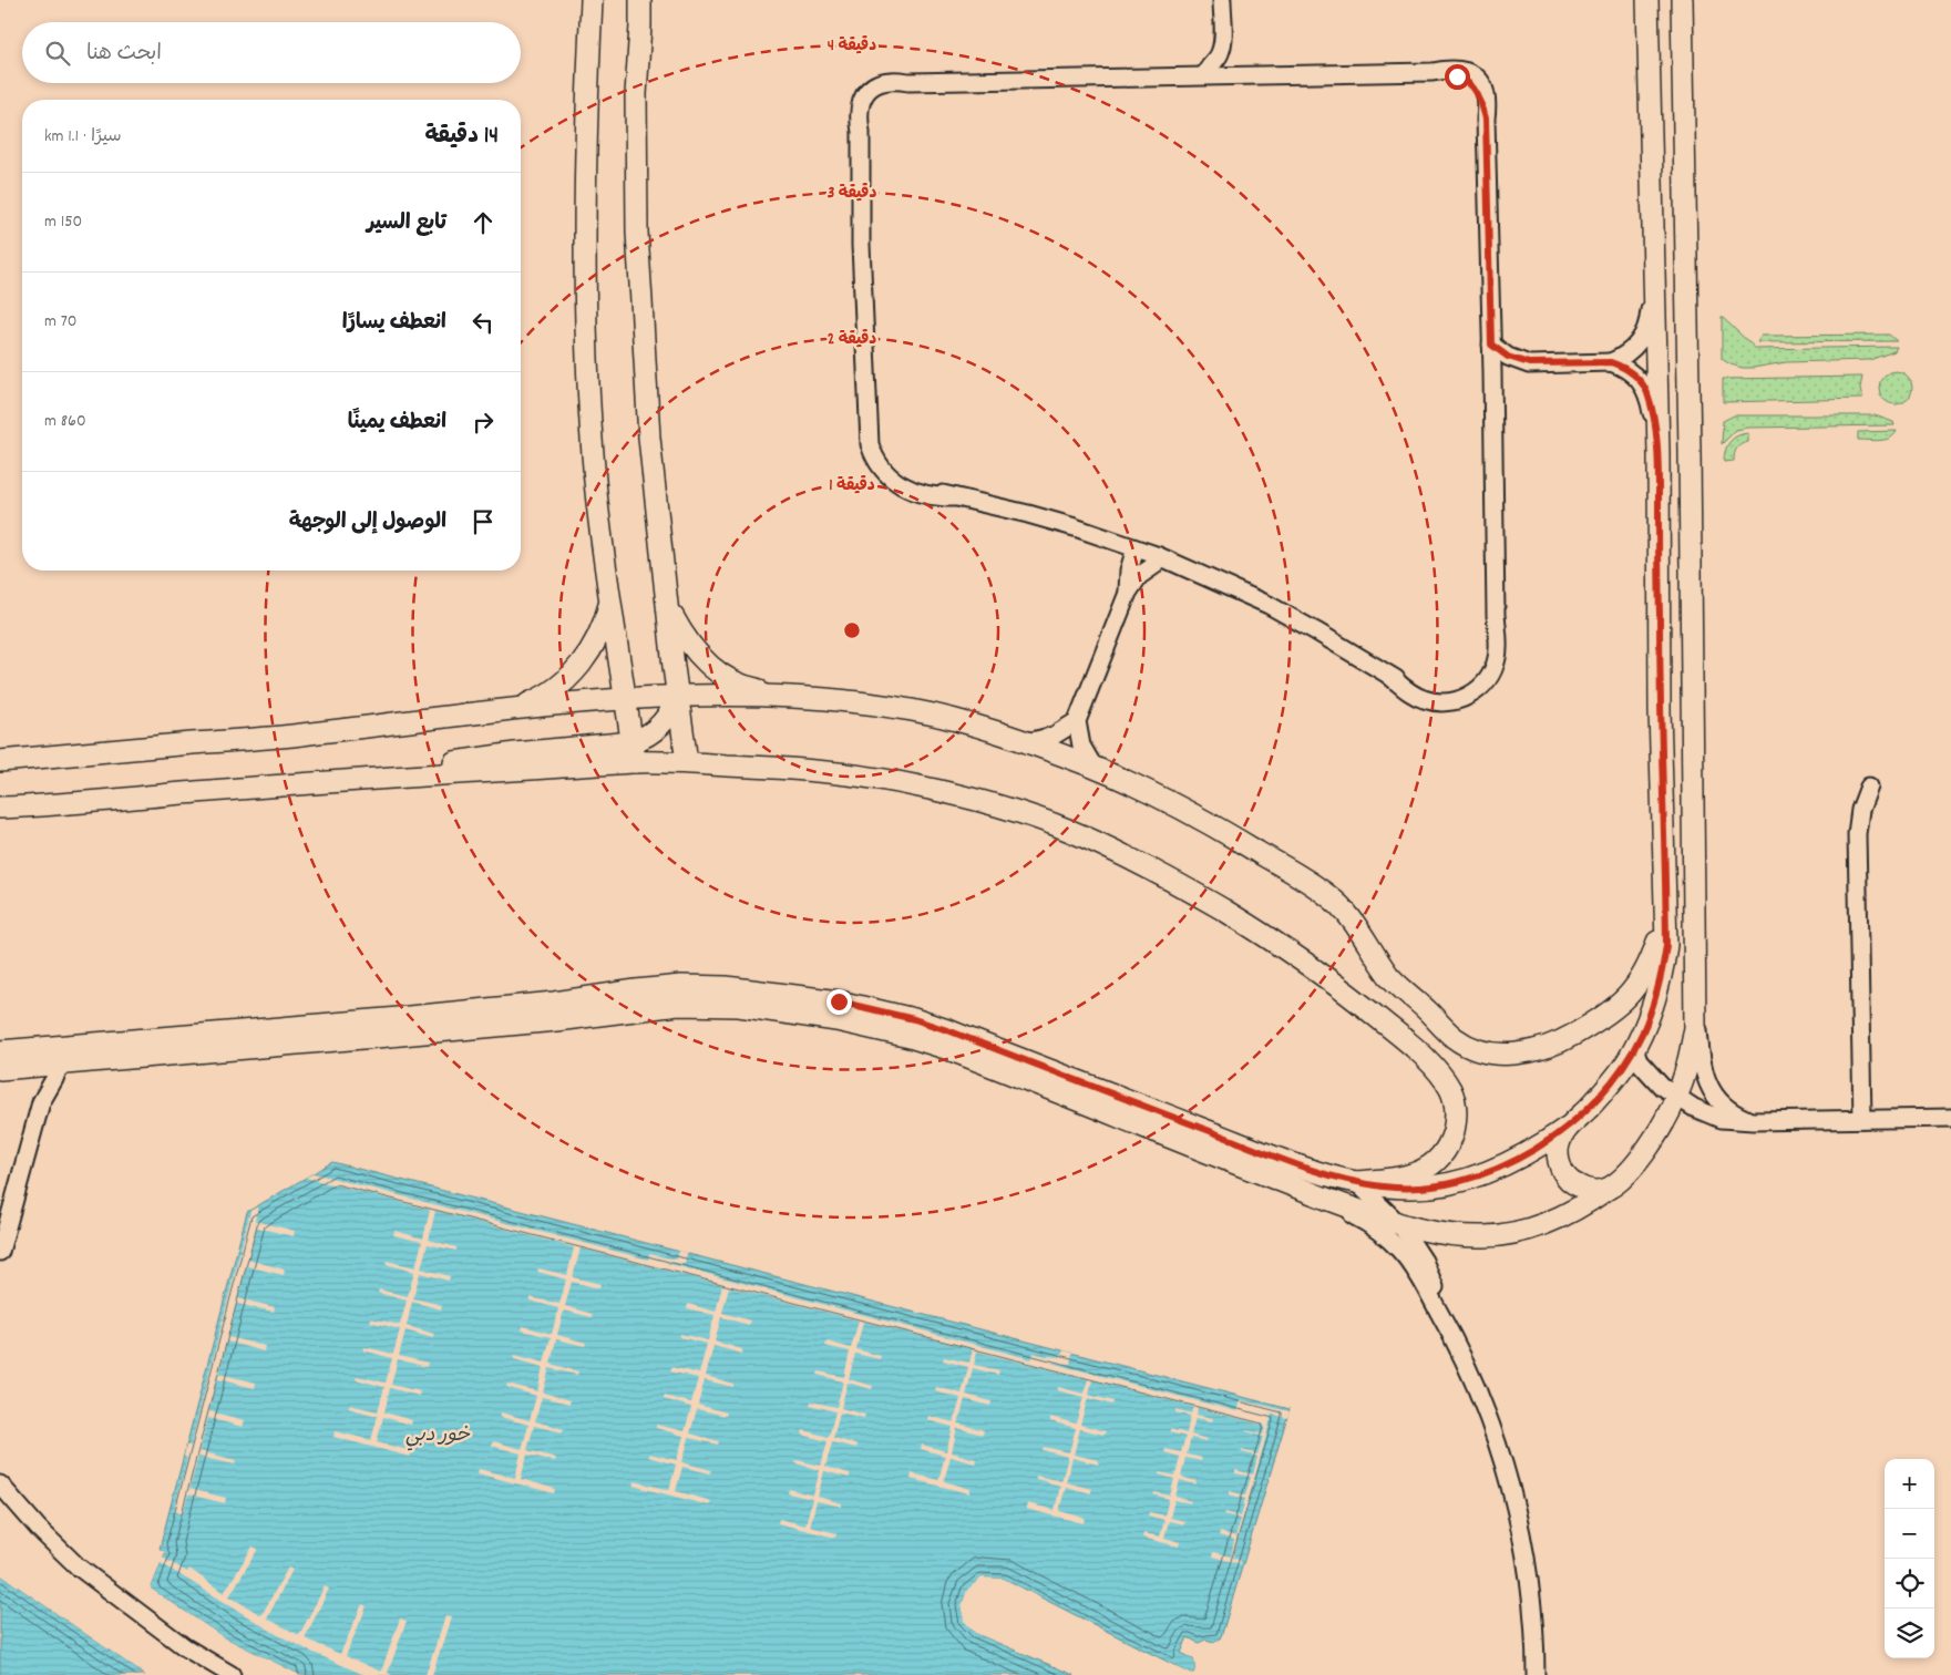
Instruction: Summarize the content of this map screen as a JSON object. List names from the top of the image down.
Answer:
{
  "water": ["خور دبي"],
  "page": {
    "search": "ابحث هنا",
    "heading": ["14 دقيقة", "سيرًا · 1.1 km"],
    "list": [
      ["تابع السير", "150 m"],
      ["انعطف يسارًا", "70 m"],
      ["انعطف يمينًا", "860 m"],
      "الوصول إلى الوجهة"
    ],
    "map_buttons": ["+", "−"]
  },
  "rings": [
    "4 دقيقة",
    "3 دقيقة",
    "2 دقيقة",
    "1 دقيقة"
  ]
}
